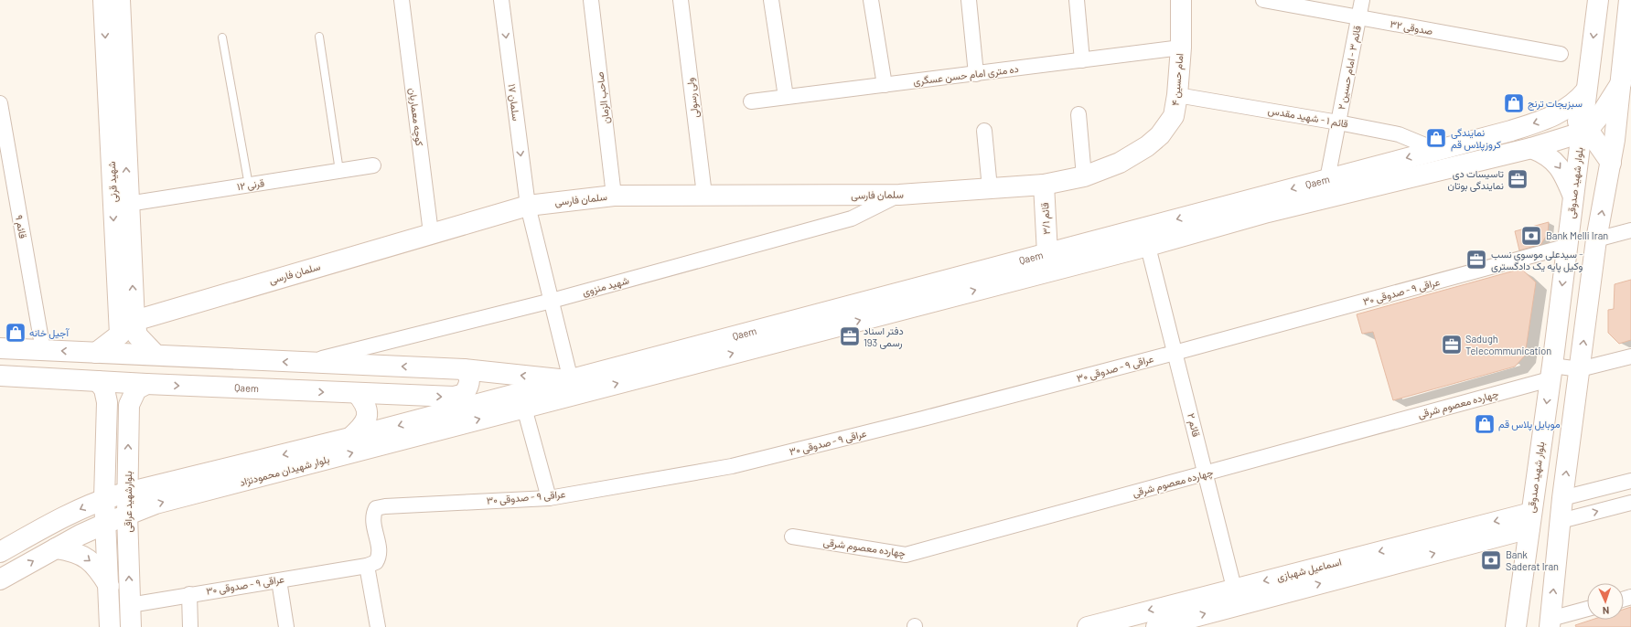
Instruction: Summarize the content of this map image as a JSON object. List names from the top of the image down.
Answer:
{
  "streets": {
    "main road": [
      "امام حسین ۴",
      "شهید قرنی",
      "Qaem",
      "بلوار شهید صدوقی",
      "سلمان فارسی",
      "قائم ۳/۱",
      "بلوار شهیدان محمودنژاد",
      "بلوارشهید عراقی",
      "اسماعیل شهبازی"
    ],
    "street": [
      "صدوقی ۳۲",
      "قائم ۳ - امام حسین ۲",
      "ده متری امام حسن عسگری",
      "صاحب الزمان",
      "ولی رسولی",
      "سلمان ۱۷",
      "کوچه معماریان",
      "قائم ۱ - شهید مقدس",
      "قرنی ۱۲",
      "قائم ۹",
      "شهید منزوی",
      "عراقی ۹ - صدوقی ۳۰",
      "چهارده معصوم شرقی",
      "قائم ۲"
    ]
  },
  "crossings": [
    ["صدوقی ۳۲", "قائم ۳ - امام حسین ۲"],
    ["قائم ۳ - امام حسین ۲", "قائم ۱ - شهید مقدس"],
    ["قائم ۳ - امام حسین ۲", "Qaem"],
    ["ده متری امام حسن عسگری", "امام حسین ۴"],
    ["امام حسین ۴", "قائم ۱ - شهید مقدس"],
    ["امام حسین ۴", "سلمان فارسی"],
    ["امام حسین ۴", "قائم ۳/۱"],
    ["صاحب الزمان", "سلمان فارسی"],
    ["ولی رسولی", "سلمان فارسی"],
    ["سلمان ۱۷", "Qaem"],
    ["سلمان ۱۷", "سلمان فارسی"],
    ["سلمان ۱۷", "شهید منزوی"],
    ["سلمان ۱۷", "بلوار شهیدان محمودنژاد"],
    ["کوچه معماریان", "سلمان فارسی"],
    ["قائم ۱ - شهید مقدس", "Qaem"],
    ["شهید قرنی", "قرنی ۱۲"],
    ["شهید قرنی", "سلمان فارسی"],
    ["Qaem", "بلوار شهید صدوقی"],
    ["Qaem", "قائم ۳/۱"],
    ["Qaem", "قائم ۹"],
    ["Qaem", "شهید منزوی"],
    ["Qaem", "قائم ۲"],
    ["Qaem", "بلوار شهیدان محمودنژاد"],
    ["Qaem", "بلوارشهید عراقی"],
    ["بلوار شهید صدوقی", "عراقی ۹ - صدوقی ۳۰"],
    ["بلوار شهید صدوقی", "چهارده معصوم شرقی"],
    ["بلوار شهید صدوقی", "اسماعیل شهبازی"],
    ["سلمان فارسی", "قائم ۳/۱"],
    ["سلمان فارسی", "شهید منزوی"],
    ["عراقی ۹ - صدوقی ۳۰", "قائم ۲"],
    ["عراقی ۹ - صدوقی ۳۰", "بلوارشهید عراقی"],
    ["چهارده معصوم شرقی", "قائم ۲"],
    ["قائم ۲", "اسماعیل شهبازی"],
    ["بلوار شهیدان محمودنژاد", "بلوارشهید عراقی"]
  ],
  "one_way": ["سلمان ۱۷"],
  "places": {
    "shop": [
      "سبزیجات ترنج",
      "نمایندگی کروزپلاس قم",
      "آجیل خانه",
      "موبایل پلاس قم"
    ],
    "office": [
      "تاسیسات دی نمایندگی بوتان",
      "سیدعلی موسوی نسب - وکیل پایه یک دادگستری",
      "دفتر اسناد رسمی 193",
      "Sadugh Telecommunication"
    ],
    "bank": ["Bank Melli Iran", "Bank Saderat Iran"]
  },
  "north": "bottom"
}
